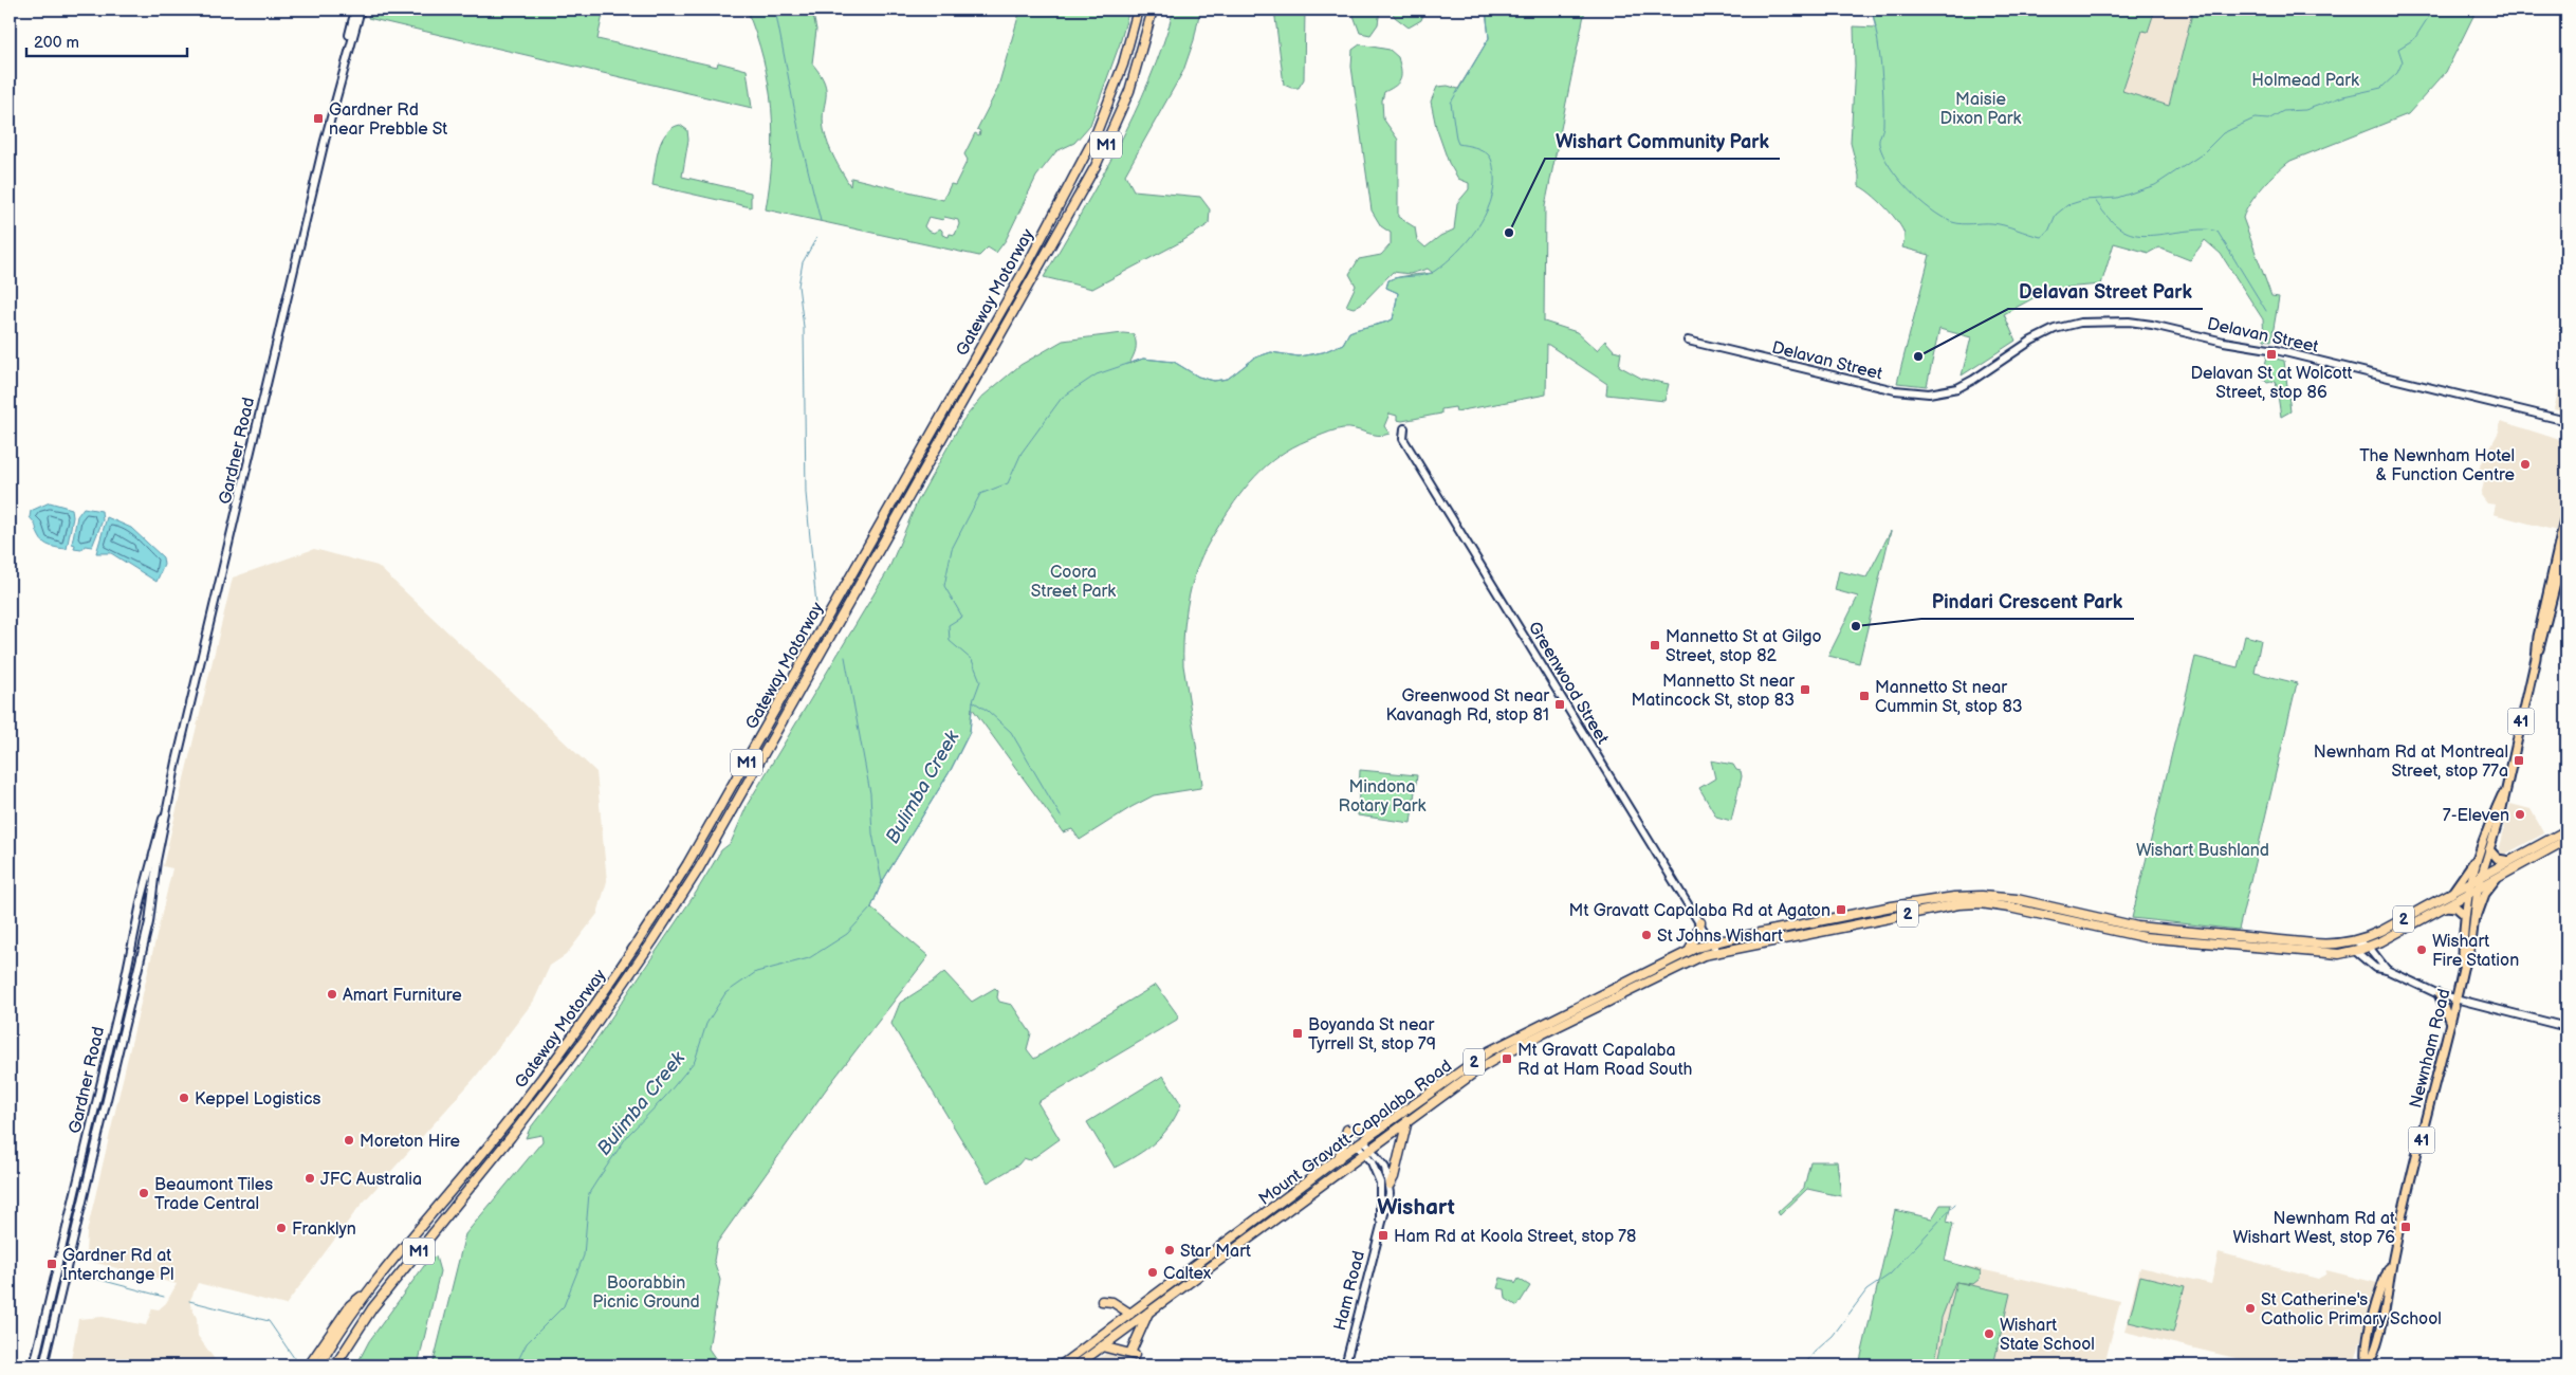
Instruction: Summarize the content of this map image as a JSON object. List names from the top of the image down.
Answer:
{
  "streets": {
    "highway": [
      "M1",
      "Gateway Motorway",
      "2",
      "Mount Gravatt-Capalaba Road"
    ],
    "main road": ["41", "Newnham Road"],
    "street": [
      "Delavan Street",
      "Gardner Road",
      "Greenwood Street",
      "Ham Road"
    ]
  },
  "crossings": [
    ["Greenwood Street", "Mount Gravatt-Capalaba Road"],
    ["Newnham Road", "Mount Gravatt-Capalaba Road"],
    ["Mount Gravatt-Capalaba Road", "Ham Road"]
  ],
  "districts": ["Wishart"],
  "water": ["Bulimba Creek"],
  "parks": [
    "Holmead Park",
    "Maisie Dixon Park",
    "Coora Street Park",
    "Mindona Rotary Park",
    "Wishart Bushland",
    "Boorabbin Picnic Ground"
  ],
  "places": {
    "transit": [
      "Gardner Rd near Prebble St",
      "Delavan St at Wolcott Street, stop 86",
      "Mannetto St at Gilgo Street, stop 82",
      "Mannetto St near Matincock St, stop 83",
      "Mannetto St near Cummin St, stop 83",
      "Greenwood St near Kavanagh Rd, stop 81",
      "Newnham Rd at Montreal Street, stop 77a",
      "Mt Gravatt Capalaba Rd at Agaton",
      "Boyanda St near Tyrrell St, stop 79",
      "Mt Gravatt Capalaba Rd at Ham Road South",
      "Newnham Rd at Wishart West, stop 76",
      "Ham Rd at Koola Street, stop 78",
      "Gardner Rd at Interchange Pl"
    ],
    "other": [
      "Wishart Community Park",
      "Delavan Street Park",
      "The Newnham Hotel & Function Centre",
      "Pindari Crescent Park",
      "7-Eleven",
      "St Johns Wishart",
      "Wishart Fire Station",
      "Amart Furniture",
      "Keppel Logistics",
      "Moreton Hire",
      "JFC Australia",
      "Beaumont Tiles Trade Central",
      "Franklyn",
      "Star Mart",
      "Caltex",
      "St Catherine's Catholic Primary School",
      "Wishart State School"
    ]
  },
  "scale_bar": "200 m"
}
